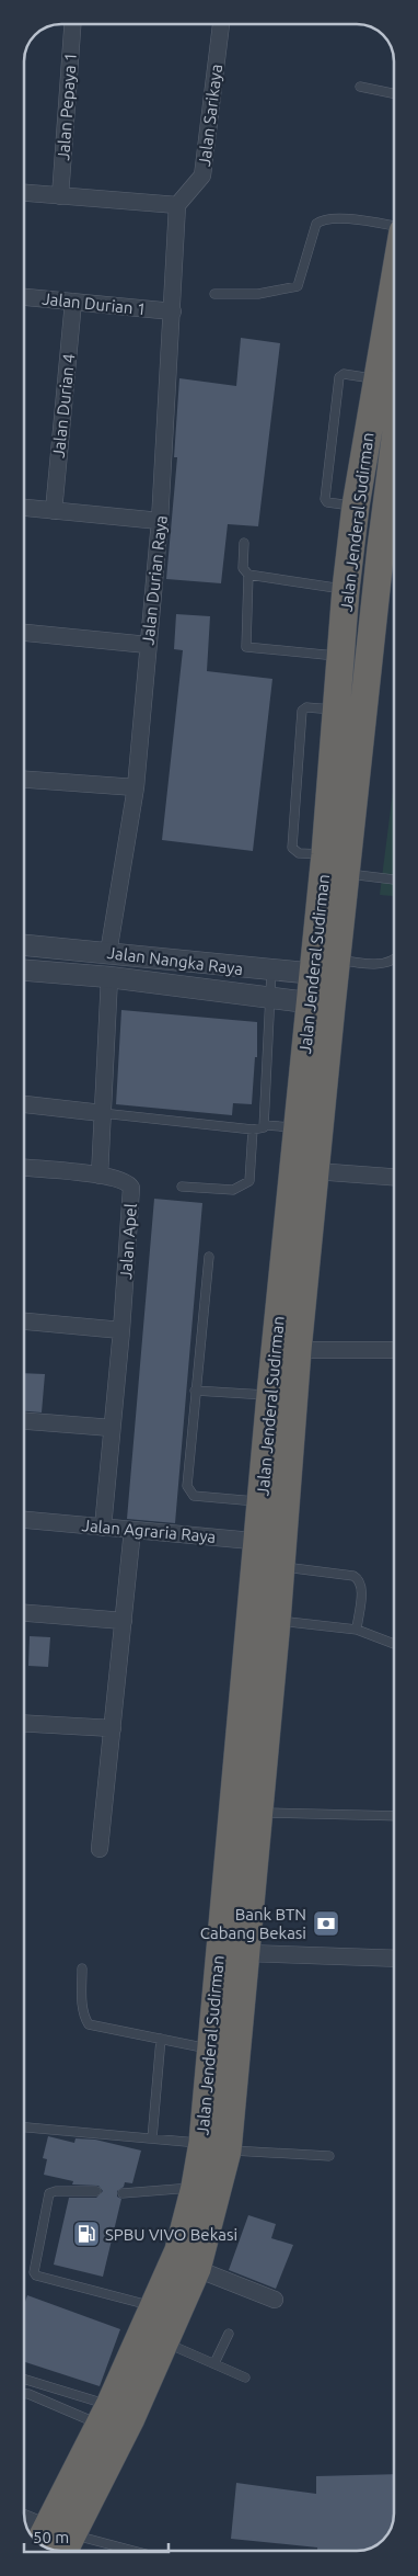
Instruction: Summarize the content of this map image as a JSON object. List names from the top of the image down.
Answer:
{
  "streets": {
    "highway": ["Jalan Jenderal Sudirman"],
    "street": [
      "Jalan Pepaya 1",
      "Jalan Sarikaya",
      "Jalan Durian 1",
      "Jalan Durian 4",
      "Jalan Durian Raya",
      "Jalan Nangka Raya",
      "Jalan Apel",
      "Jalan Agraria Raya"
    ]
  },
  "crossings": [
    ["Jalan Sarikaya", "Jalan Durian Raya"],
    ["Jalan Durian 1", "Jalan Durian 4"],
    ["Jalan Durian 1", "Jalan Durian Raya"],
    ["Jalan Jenderal Sudirman", "Jalan Nangka Raya"],
    ["Jalan Jenderal Sudirman", "Jalan Agraria Raya"],
    ["Jalan Durian Raya", "Jalan Nangka Raya"],
    ["Jalan Apel", "Jalan Agraria Raya"]
  ],
  "places": {
    "bank": ["Bank BTN Cabang Bekasi"],
    "fuel station": ["SPBU VIVO Bekasi"]
  },
  "scale_bar": "50 m"
}
